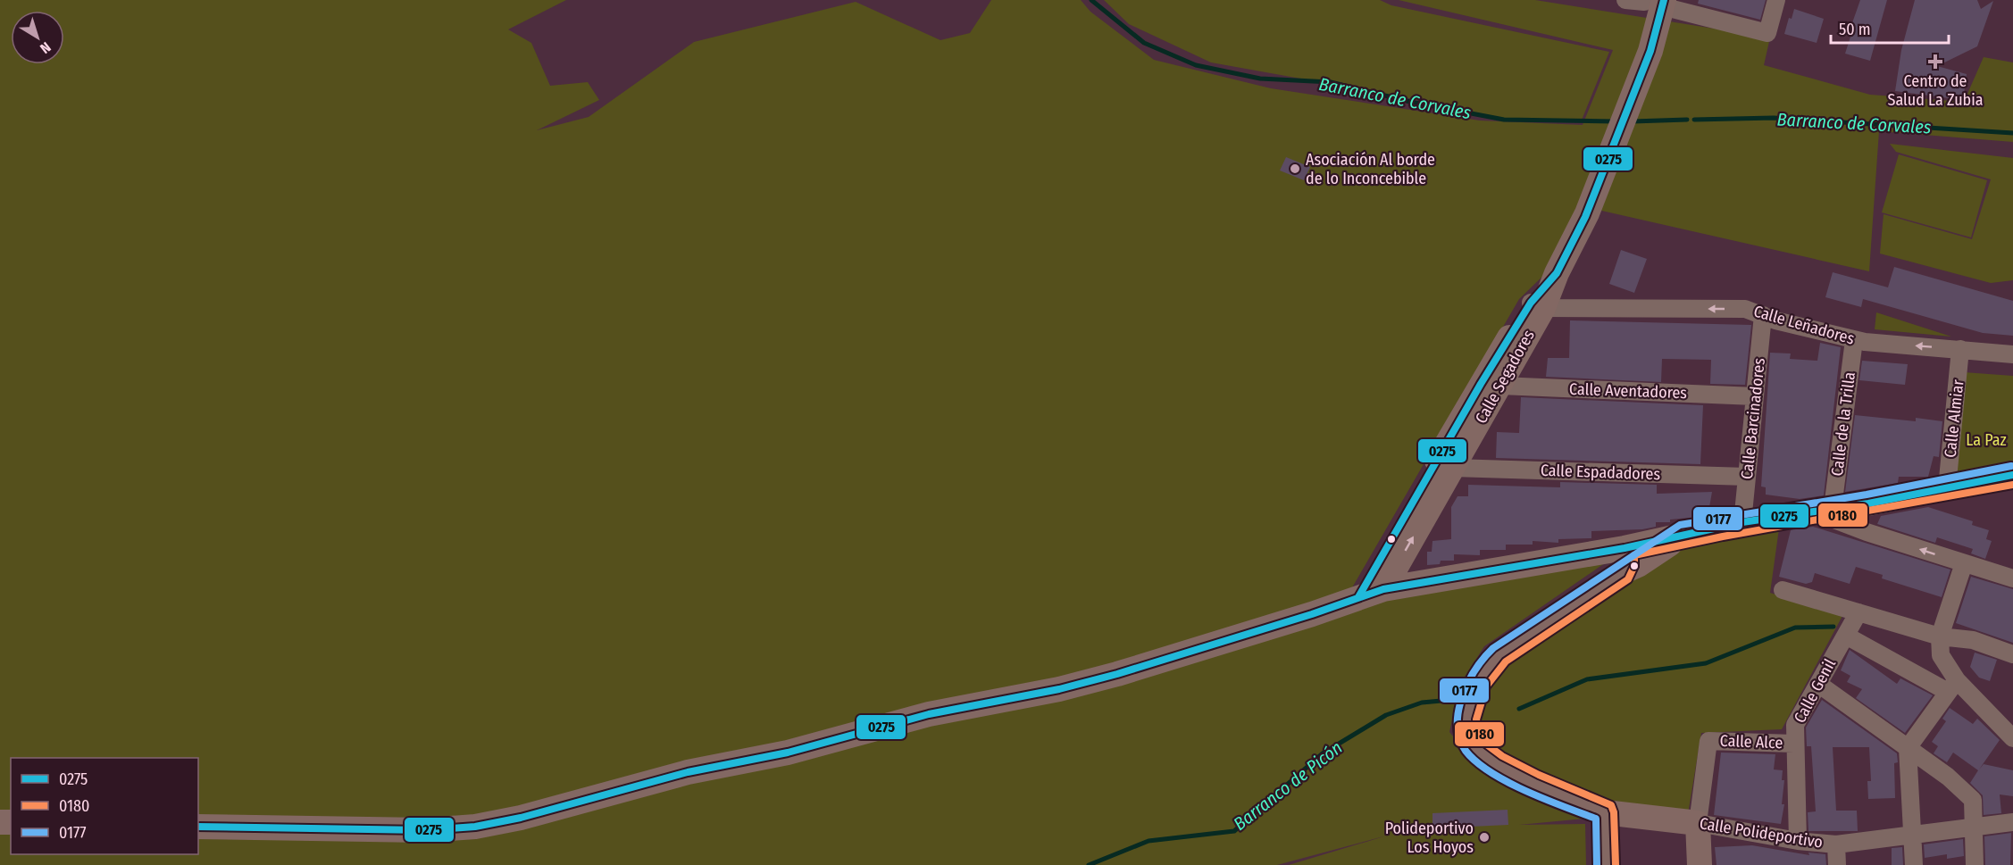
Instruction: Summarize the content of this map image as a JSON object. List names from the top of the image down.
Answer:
{
  "streets": {
    "street": [
      "Calle Leñadores",
      "Calle Segadores",
      "Calle Aventadores",
      "Calle Barcinadores",
      "Calle Almiar",
      "Calle de la Trilla",
      "Calle Espadadores",
      "Calle Genil",
      "Calle Alce",
      "Calle Polideportivo"
    ]
  },
  "crossings": [
    ["Calle Leñadores", "Calle Segadores"],
    ["Calle Leñadores", "Calle Barcinadores"],
    ["Calle Leñadores", "Calle Almiar"],
    ["Calle Leñadores", "Calle de la Trilla"],
    ["Calle Segadores", "Calle Aventadores"],
    ["Calle Segadores", "Calle Espadadores"],
    ["Calle Aventadores", "Calle Barcinadores"],
    ["Calle Barcinadores", "Calle Espadadores"],
    ["Calle Barcinadores", "Calle Polideportivo"],
    ["Calle Genil", "Calle Alce"],
    ["Calle Genil", "Calle Polideportivo"],
    ["Calle Alce", "Calle Polideportivo"]
  ],
  "one_way": ["Calle Leñadores"],
  "water": ["Barranco de Corvales", "Barranco de Picón"],
  "parks": ["La Paz"],
  "places": {
    "health": ["Centro de Salud La Zubia"],
    "other": ["Asociación Al borde de lo Inconcebible", "Polideportivo Los Hoyos"]
  },
  "lines": ["transit line 0275", "transit line 0177", "transit line 0180"],
  "legend": ["0275", "0180", "0177"],
  "scale_bar": "50 m",
  "north": "bottom right"
}
